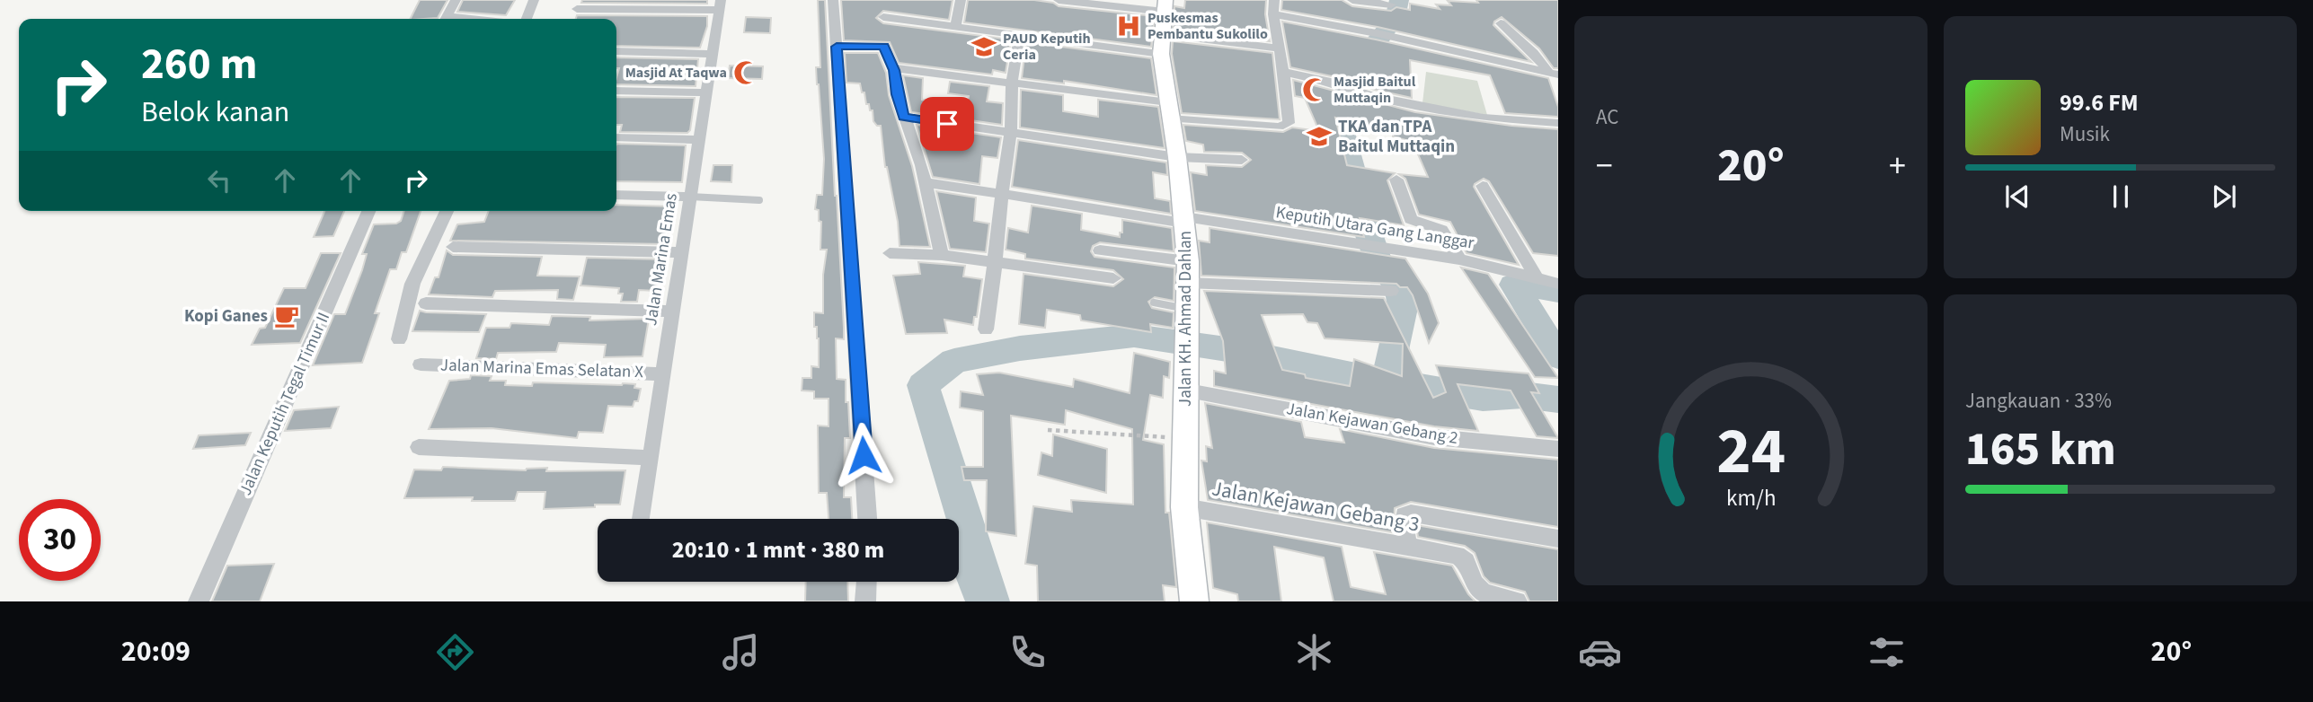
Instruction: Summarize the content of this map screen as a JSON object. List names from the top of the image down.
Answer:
{
  "streets": {
    "street": [
      "Keputih Utara Gang Langgar",
      "Jalan Marina Emas",
      "Jalan KH. Ahmad Dahlan",
      "Jalan Marina Emas Selatan X",
      "Jalan Keputih Tegal Timur II",
      "Jalan Kejawan Gebang 2",
      "Jalan Kejawan Gebang 3"
    ]
  },
  "crossings": [
    ["Keputih Utara Gang Langgar", "Jalan KH. Ahmad Dahlan"],
    ["Jalan Marina Emas", "Jalan Marina Emas Selatan X"],
    ["Jalan KH. Ahmad Dahlan", "Jalan Kejawan Gebang 2"],
    ["Jalan KH. Ahmad Dahlan", "Jalan Kejawan Gebang 3"]
  ],
  "places": {
    "hospital": ["Puskesmas Pembantu Sukolilo"],
    "school or university": ["PAUD Keputih Ceria", "TKA dan TPA Baitul Muttaqin"],
    "mosque": ["Masjid At Taqwa", "Masjid Baitul Muttaqin"],
    "cafe": ["Kopi Ganes"]
  },
  "page": {
    "tile": [
      "AC",
      ["Jangkauan · 33%", "165 km"]
    ],
    "turn": ["260 m", "Belok kanan"],
    "song": ["99.6 FM", "Musik"],
    "heat": ["−", "20°", "+"],
    "limit": "30",
    "trip": "20:10 · 1 mnt · 380 m",
    "tabs": ["20:09", "20°"],
    "gauge": ["24", "km/h"]
  }
}
